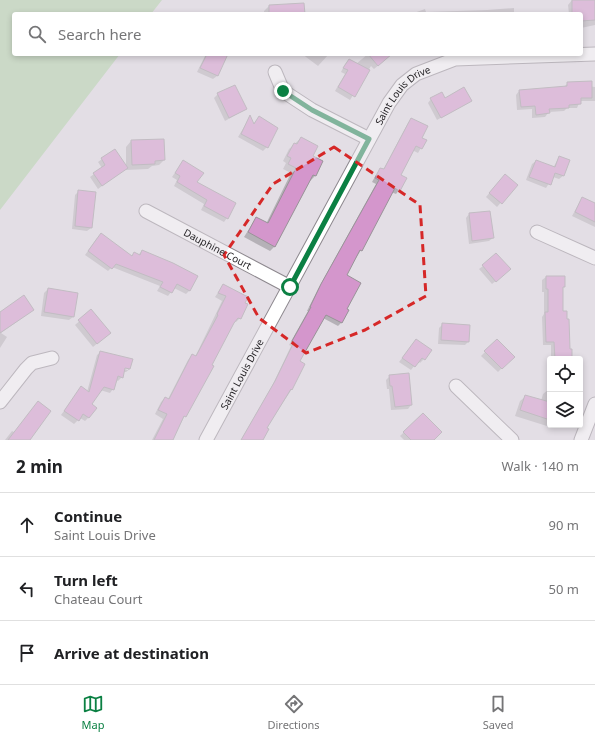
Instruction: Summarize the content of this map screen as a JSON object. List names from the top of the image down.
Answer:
{
  "streets": {
    "street": ["Saint Louis Drive", "Dauphine Court"]
  },
  "crossings": [
    ["Saint Louis Drive", "Dauphine Court"]
  ],
  "page": {
    "search": "Search here",
    "heading": ["2 min", "Walk · 140 m"],
    "list": [
      ["Continue", "Saint Louis Drive", "90 m"],
      ["Turn left", "Chateau Court", "50 m"],
      "Arrive at destination"
    ],
    "nav": ["Map", "Directions", "Saved"]
  }
}
